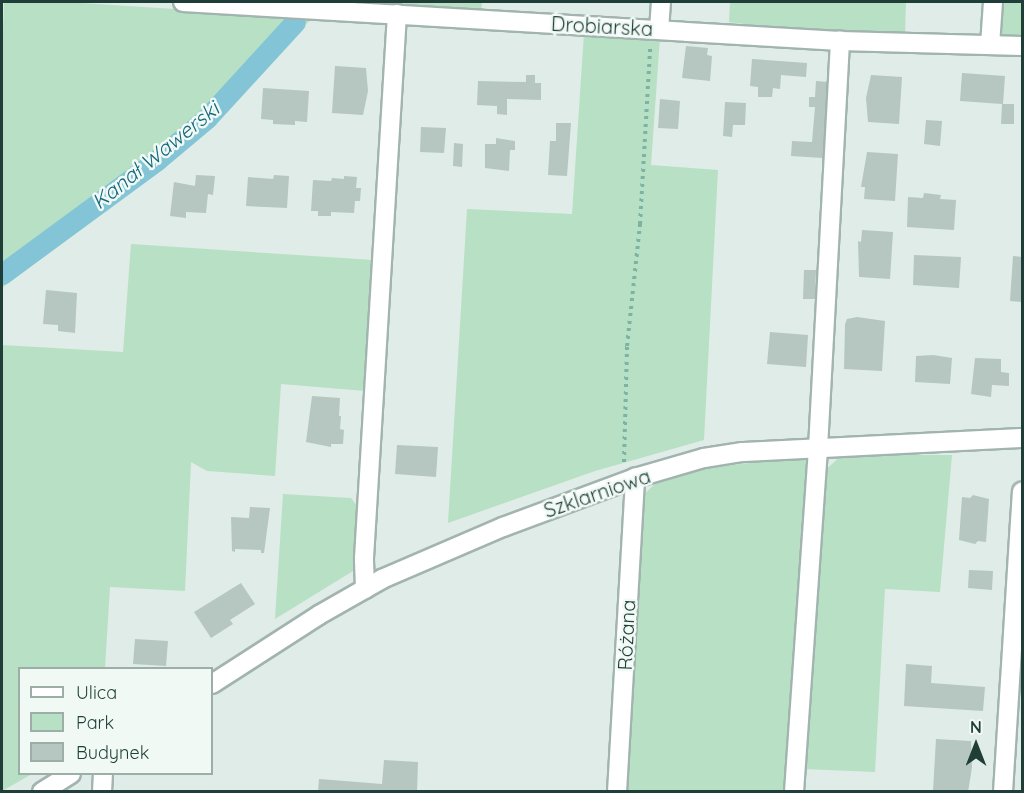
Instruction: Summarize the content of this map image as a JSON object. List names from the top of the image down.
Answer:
{
  "streets": {
    "street": ["Drobiarska", "Szklarniowa", "Różana"]
  },
  "crossings": [
    ["Szklarniowa", "Różana"]
  ],
  "water": ["Kanał Wawerski"],
  "legend": ["Ulica", "Park", "Budynek"],
  "north": "top"
}
